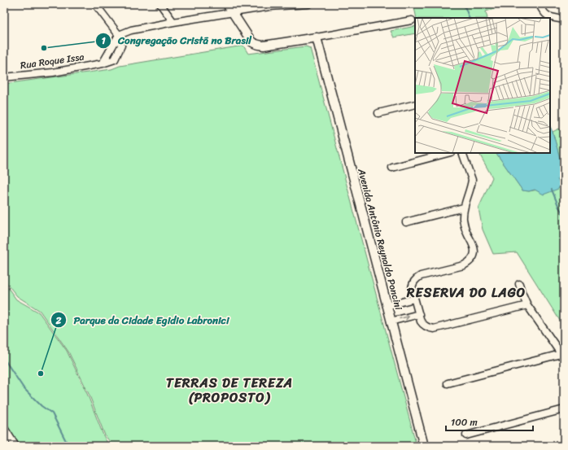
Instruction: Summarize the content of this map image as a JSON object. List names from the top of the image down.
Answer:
{
  "streets": {
    "street": ["Rua Roque Issa", "Avenida Antônio Reynaldo Poncini"]
  },
  "districts": ["RESERVA DO LAGO", "TERRAS DE TEREZA (PROPOSTO)"],
  "places": ["Congregação Cristã no Brasil", "Parque da Cidade Egidio Labronici"],
  "scale_bar": "100 m"
}
